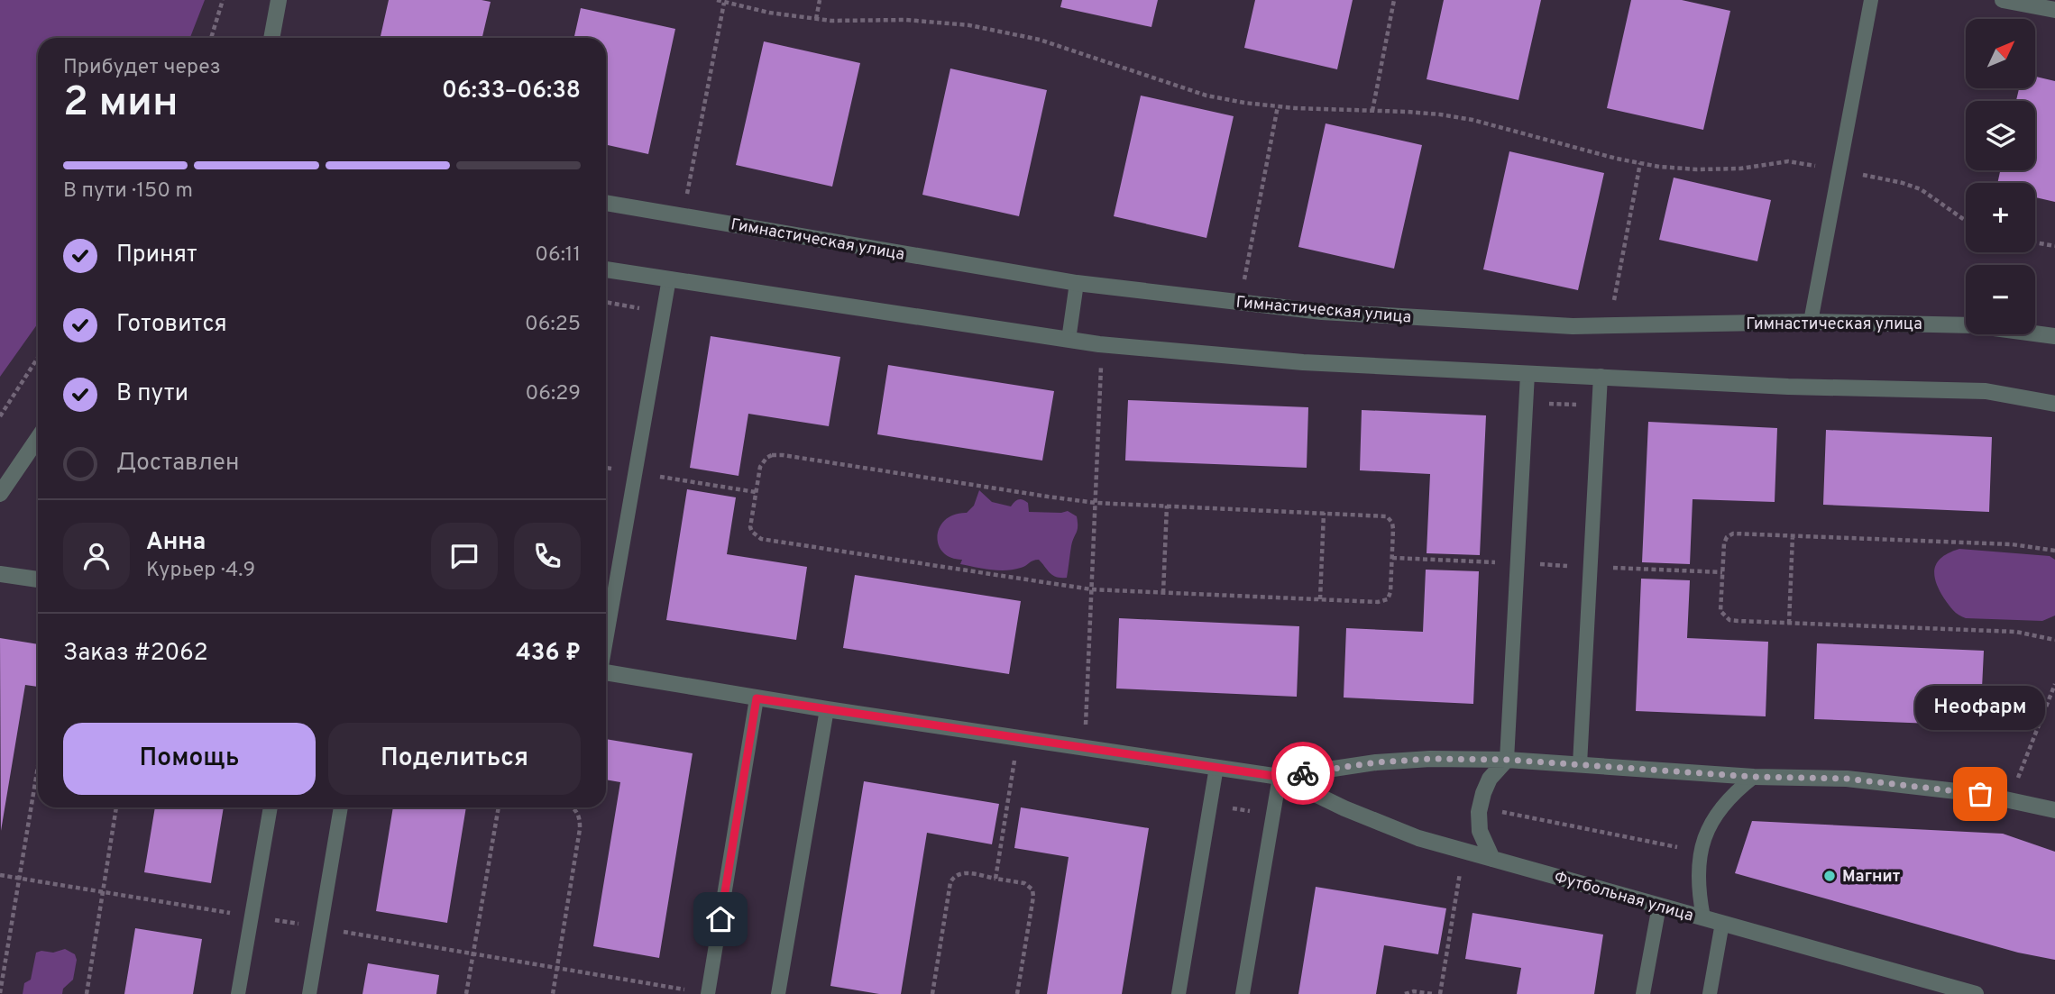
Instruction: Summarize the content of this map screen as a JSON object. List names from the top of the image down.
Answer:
{
  "streets": {
    "street": ["Гимнастическая улица", "Футбольная улица"]
  },
  "places": ["Неофарм", "Магнит"],
  "north": "top right",
  "page": {
    "map_buttons": ["+", "−"],
    "heading": ["2 мин", "Прибудет через", "06:33–06:38"],
    "panel": [
      "Анна",
      "Курьер · 4.9",
      "Заказ #2062",
      "436 ₽"
    ],
    "bar": "В пути · 150 m",
    "list": [
      ["Принят", "06:11"],
      ["Готовится", "06:25"],
      ["В пути", "06:29"],
      "Доставлен"
    ],
    "bubble": "Неофарм",
    "buttons": ["Помощь", "Поделиться"]
  }
}
